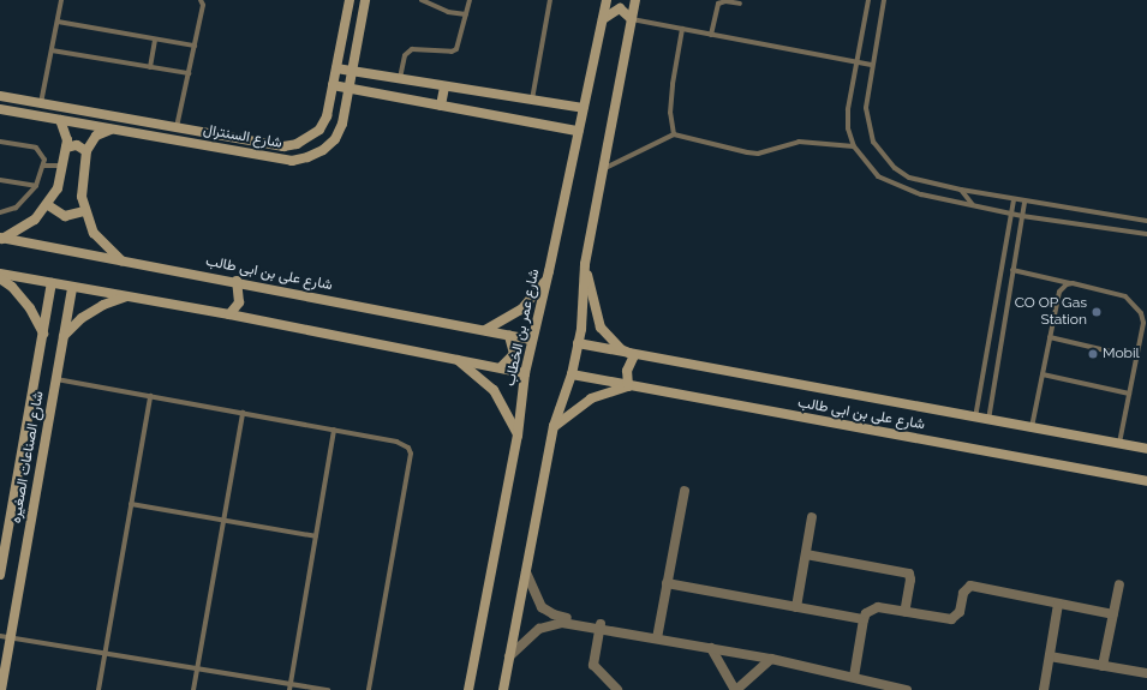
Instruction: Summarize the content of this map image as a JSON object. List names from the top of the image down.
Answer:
{
  "streets": {
    "street": [
      "شارع السنترال",
      "شارع على بن ابى طالب",
      "شارع عمر بن الخطاب",
      "شارع الصناعات الصغيره"
    ]
  },
  "crossings": [
    ["شارع على بن ابى طالب", "شارع عمر بن الخطاب"]
  ],
  "places": ["CO OP Gas Station", "Mobil"]
}
